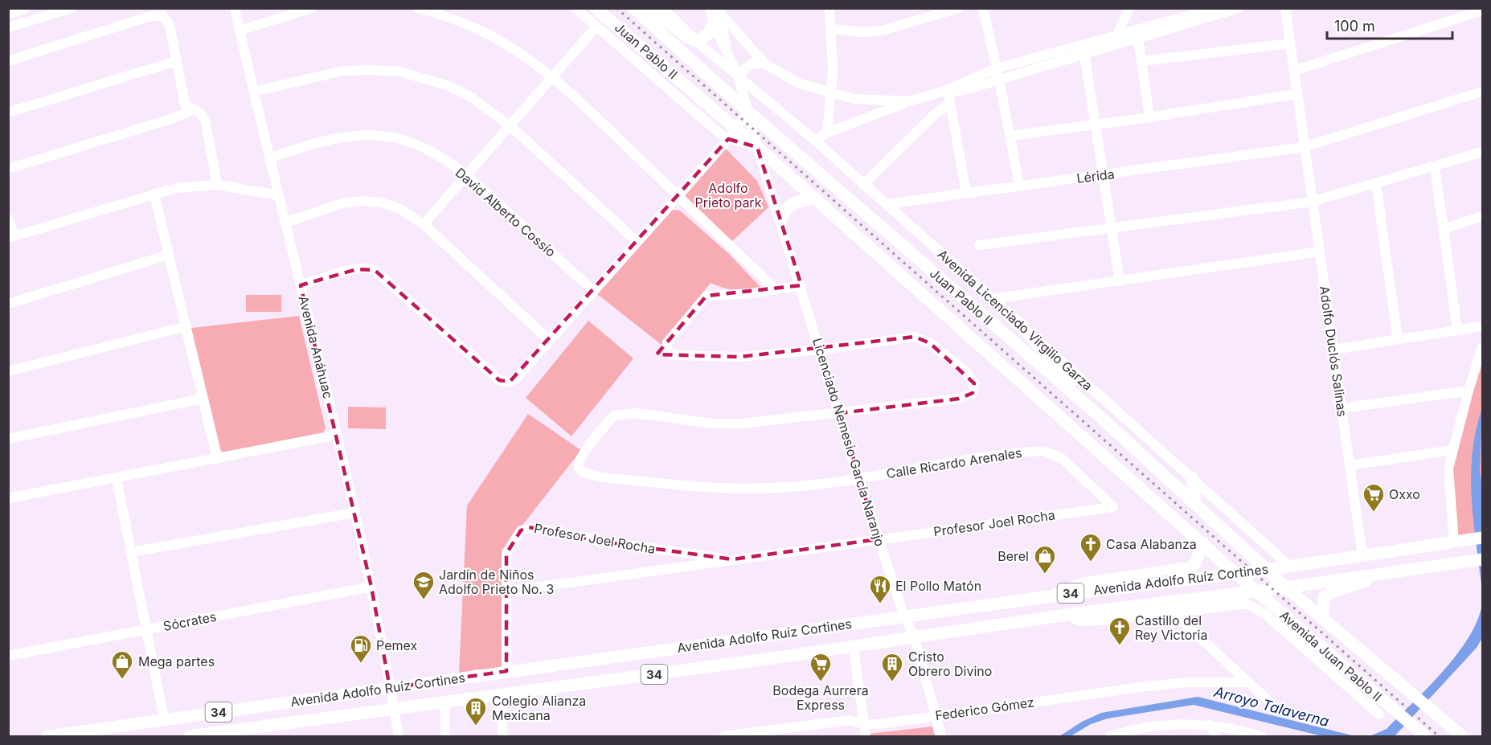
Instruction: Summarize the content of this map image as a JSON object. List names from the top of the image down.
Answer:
{
  "streets": {
    "main road": [
      "Juan Pablo II",
      "Avenida Adolfo Ruíz Cortines",
      "34",
      "Avenida Juan Pablo II"
    ],
    "street": [
      "Lérida",
      "David Alberto Cossío",
      "Avenida Licenciado Virgilio Garza",
      "Avenida Anáhuac",
      "Adolfo Duclós Salinas",
      "Licenciado Nemesio García Naranjo",
      "Calle Ricardo Arenales",
      "Profesor Joel Rocha",
      "Sócrates",
      "Federico Gómez"
    ]
  },
  "crossings": [
    ["Juan Pablo II", "Licenciado Nemesio García Naranjo"],
    ["Juan Pablo II", "Avenida Adolfo Ruíz Cortines"],
    ["Juan Pablo II", "Avenida Juan Pablo II"],
    ["Lérida", "Avenida Licenciado Virgilio Garza"],
    ["Lérida", "Adolfo Duclós Salinas"],
    ["David Alberto Cossío", "Avenida Anáhuac"],
    ["Avenida Licenciado Virgilio Garza", "Licenciado Nemesio García Naranjo"],
    ["Avenida Licenciado Virgilio Garza", "Avenida Adolfo Ruíz Cortines"],
    ["Avenida Anáhuac", "Avenida Adolfo Ruíz Cortines"],
    ["Avenida Anáhuac", "Sócrates"],
    ["Adolfo Duclós Salinas", "Avenida Adolfo Ruíz Cortines"],
    ["Licenciado Nemesio García Naranjo", "Calle Ricardo Arenales"],
    ["Licenciado Nemesio García Naranjo", "Profesor Joel Rocha"],
    ["Licenciado Nemesio García Naranjo", "Avenida Adolfo Ruíz Cortines"],
    ["Licenciado Nemesio García Naranjo", "Federico Gómez"],
    ["Calle Ricardo Arenales", "Profesor Joel Rocha"],
    ["Avenida Adolfo Ruíz Cortines", "Avenida Juan Pablo II"]
  ],
  "water": ["Arroyo Talaverna"],
  "parks": ["Adolfo Prieto park"],
  "places": {
    "supermarket": ["Oxxo", "Bodega Aurrera Express"],
    "church": ["Casa Alabanza", "Castillo del Rey Victoria"],
    "shop": ["Berel", "Mega partes"],
    "school or university": ["Jardín de Niños Adolfo Prieto No. 3"],
    "restaurant": ["El Pollo Matón"],
    "fuel station": ["Pemex"],
    "building": ["Cristo Obrero Divino", "Colegio Alianza Mexicana"]
  },
  "scale_bar": "100 m"
}
